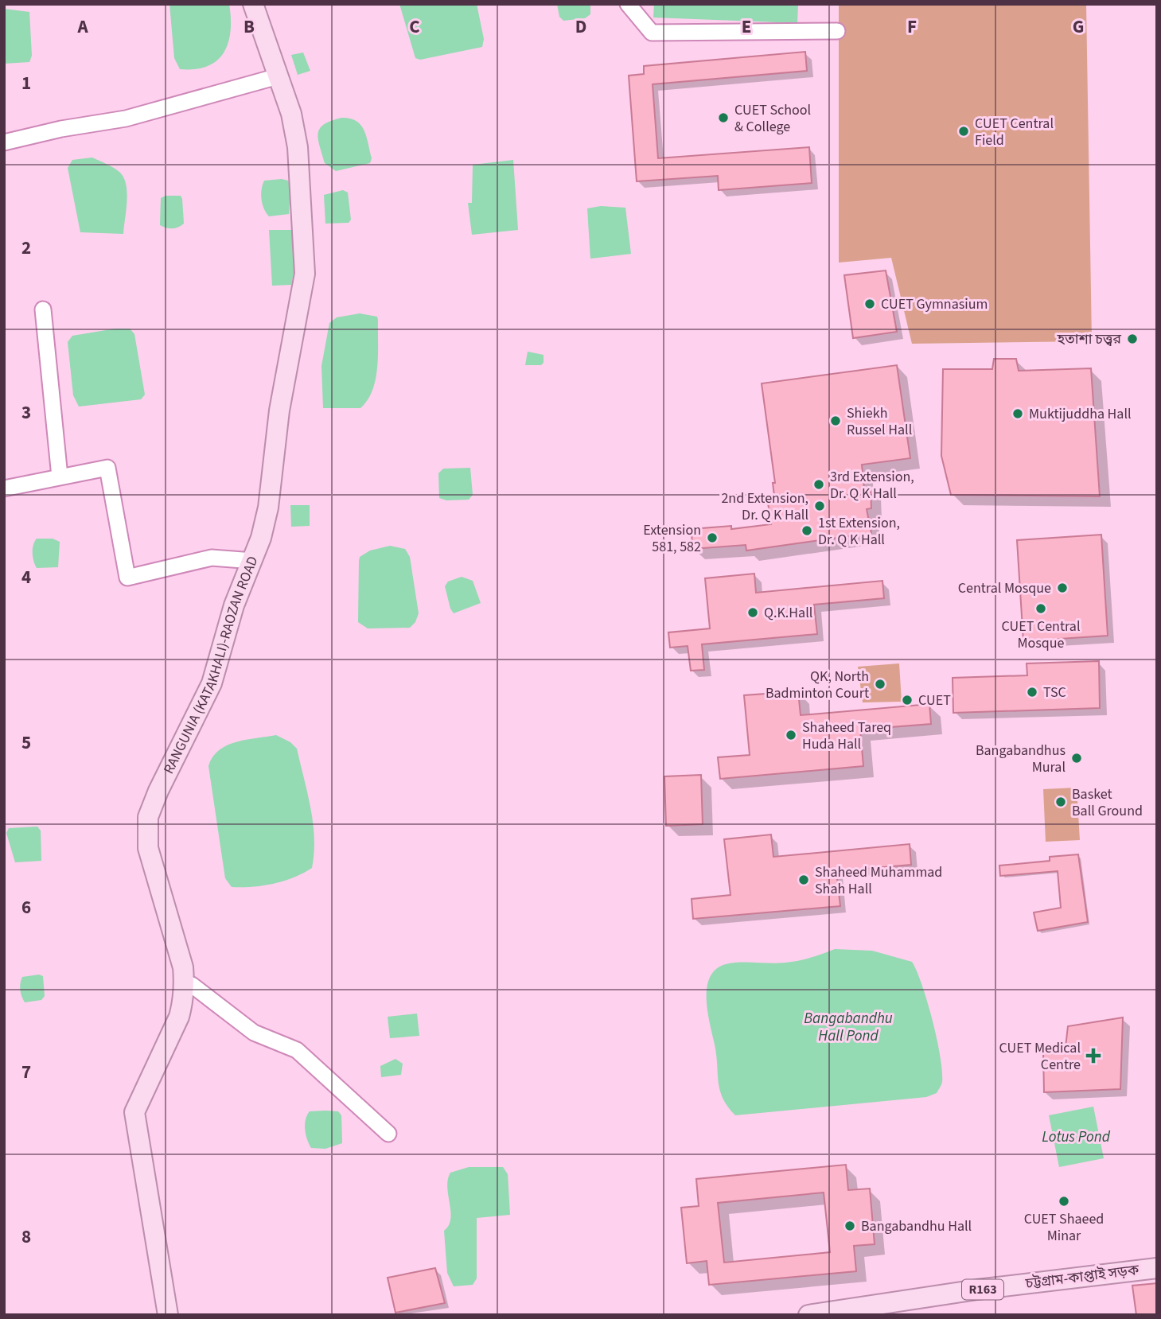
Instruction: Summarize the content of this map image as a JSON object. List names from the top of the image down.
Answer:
{
  "streets": {
    "main road": ["RANGUNIA (KATAKHALI)-RAOZAN ROAD", "চট্টগ্রাম-কাপ্তাই সড়ক", "R163"]
  },
  "water": ["Bangabandhu Hall Pond", "Lotus Pond"],
  "places": {
    "other": [
      "CUET School & College",
      "CUET Central Field",
      "CUET Gymnasium",
      "হতাশা চত্ত্বর",
      "Muktijuddha Hall",
      "Shiekh Russel Hall",
      "3rd Extension, Dr. Q K Hall",
      "2nd Extension, Dr. Q K Hall",
      "1st Extension, Dr. Q K Hall",
      "Extension 581, 582",
      "Central Mosque",
      "CUET Central Mosque",
      "Q.K.Hall",
      "QK, North Badminton Court",
      "TSC",
      "CUET",
      "Shaheed Tareq Huda Hall",
      "Bangabandhus Mural",
      "Basket Ball Ground",
      "Shaheed Muhammad Shah Hall",
      "CUET Shaeed Minar",
      "Bangabandhu Hall"
    ],
    "health": ["CUET Medical Centre"]
  },
  "grid": {
    "columns": [
      "A",
      "B",
      "C",
      "D",
      "E",
      "F",
      "G"
    ],
    "rows": [
      "1",
      "2",
      "3",
      "4",
      "5",
      "6",
      "7",
      "8"
    ]
  }
}
